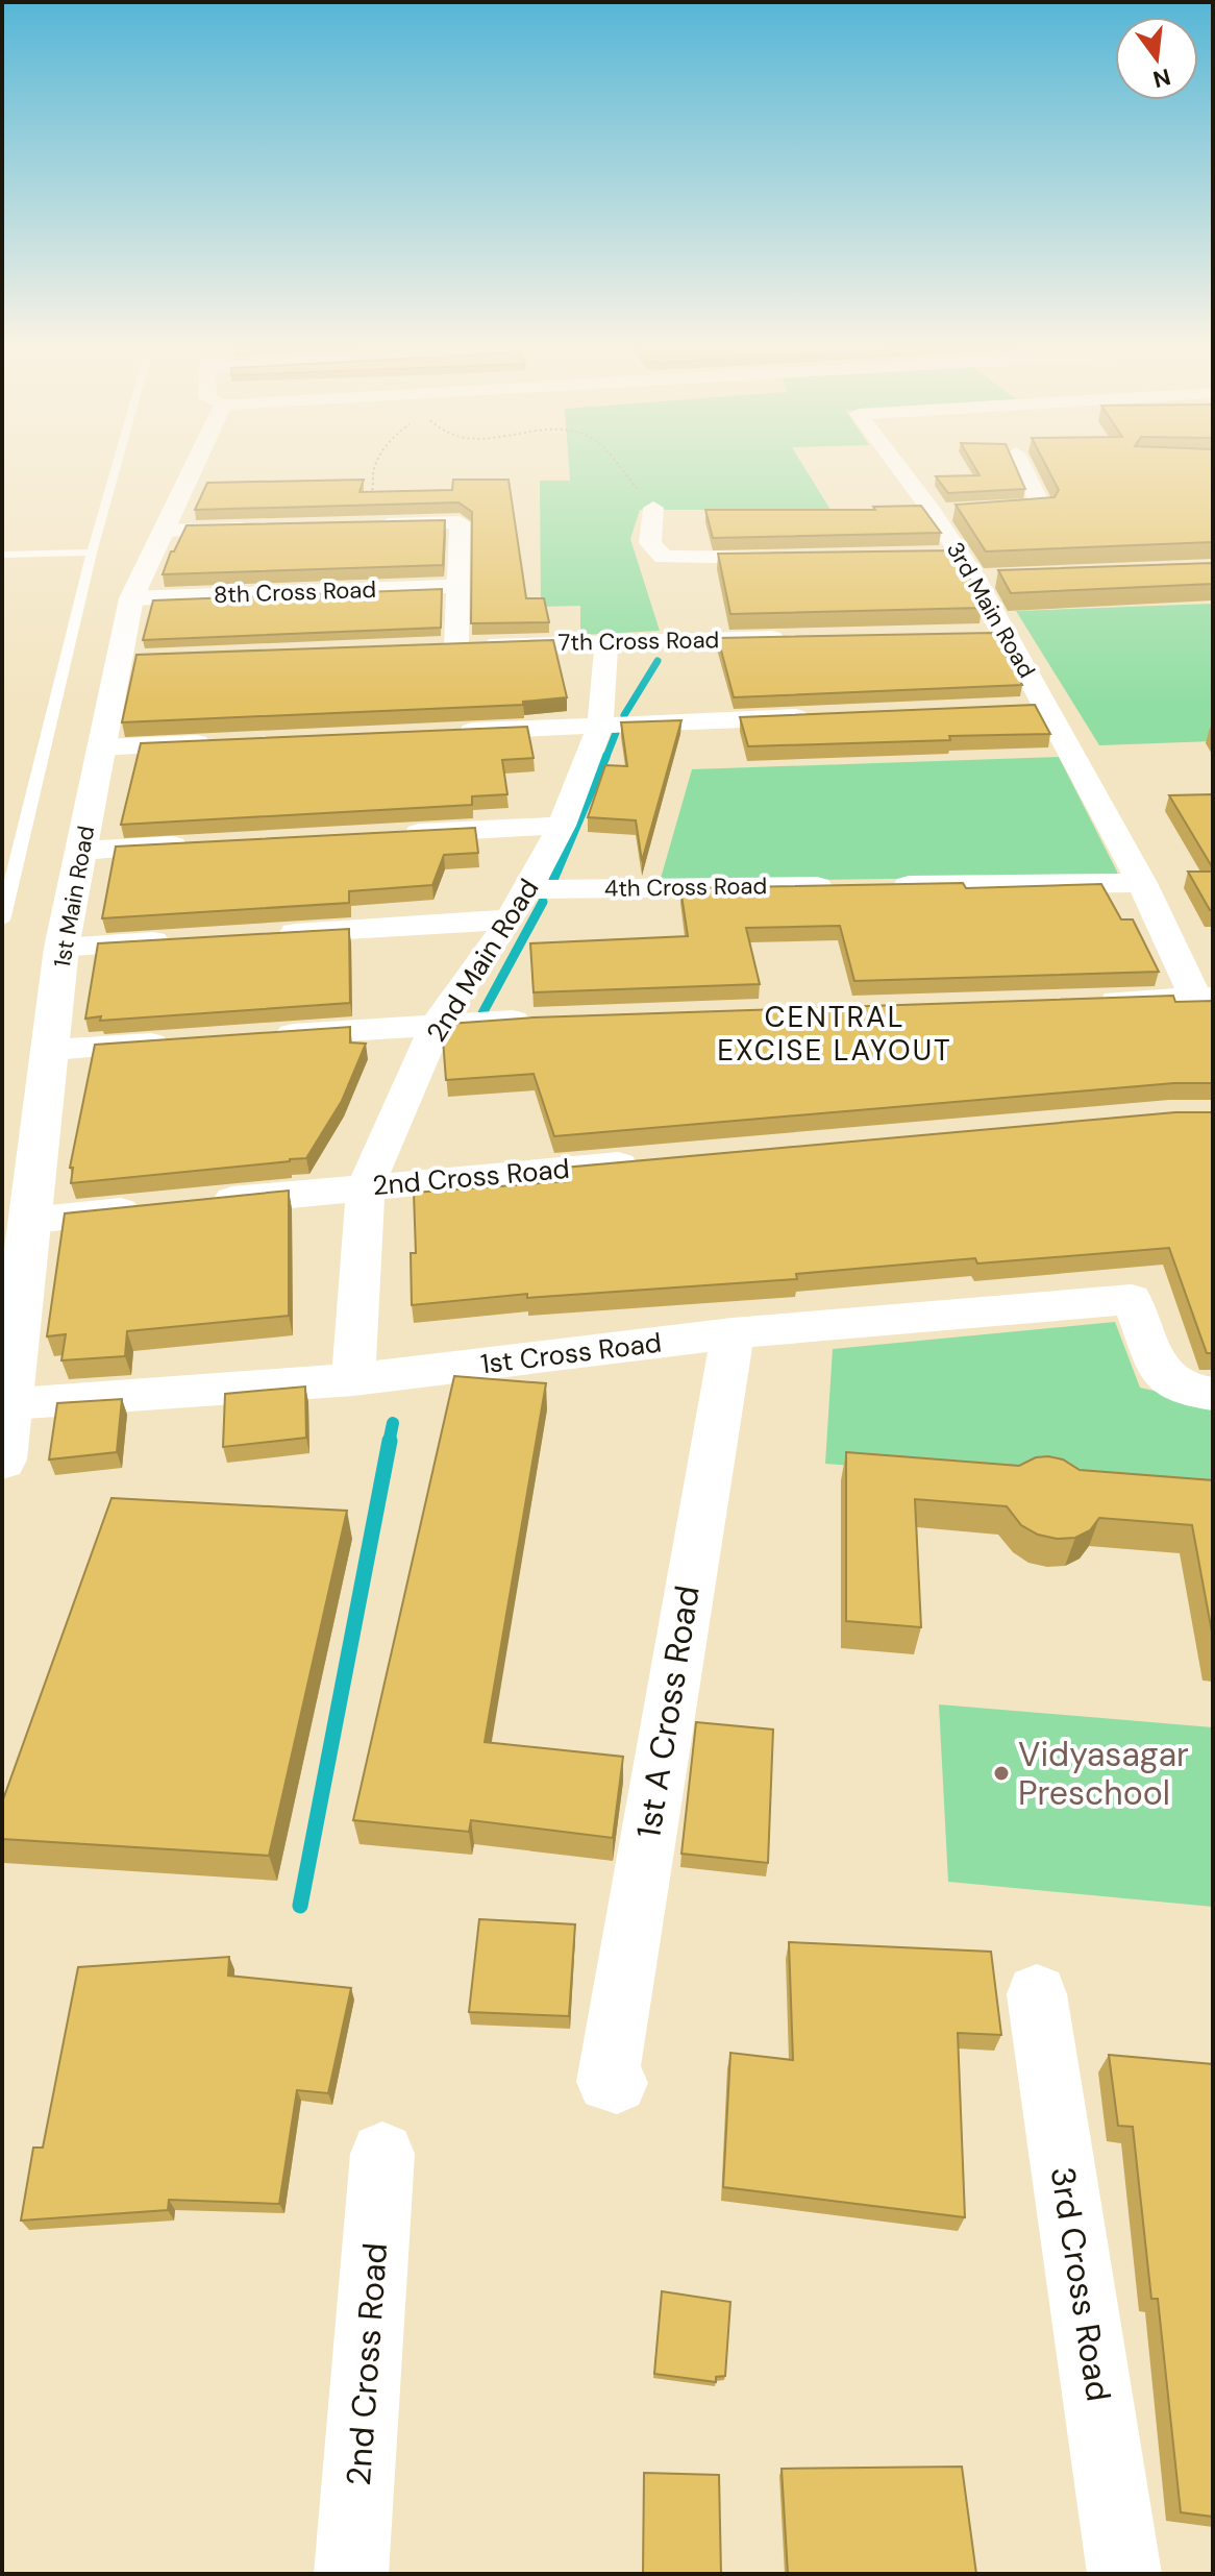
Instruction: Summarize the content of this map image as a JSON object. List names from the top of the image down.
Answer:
{
  "streets": {
    "street": [
      "8th Cross Road",
      "3rd Main Road",
      "7th Cross Road",
      "4th Cross Road",
      "1st Main Road",
      "2nd Main Road",
      "2nd Cross Road",
      "1st Cross Road",
      "1st A Cross Road",
      "3rd Cross Road"
    ]
  },
  "crossings": [
    ["8th Cross Road", "1st Main Road"],
    ["7th Cross Road", "2nd Main Road"],
    ["4th Cross Road", "2nd Main Road"],
    ["1st Main Road", "2nd Cross Road"],
    ["1st Main Road", "1st Cross Road"],
    ["2nd Main Road", "2nd Cross Road"],
    ["2nd Main Road", "1st Cross Road"],
    ["1st Cross Road", "1st A Cross Road"]
  ],
  "districts": ["CENTRAL EXCISE LAYOUT"],
  "places": ["Vidyasagar Preschool"],
  "north": "bottom"
}
